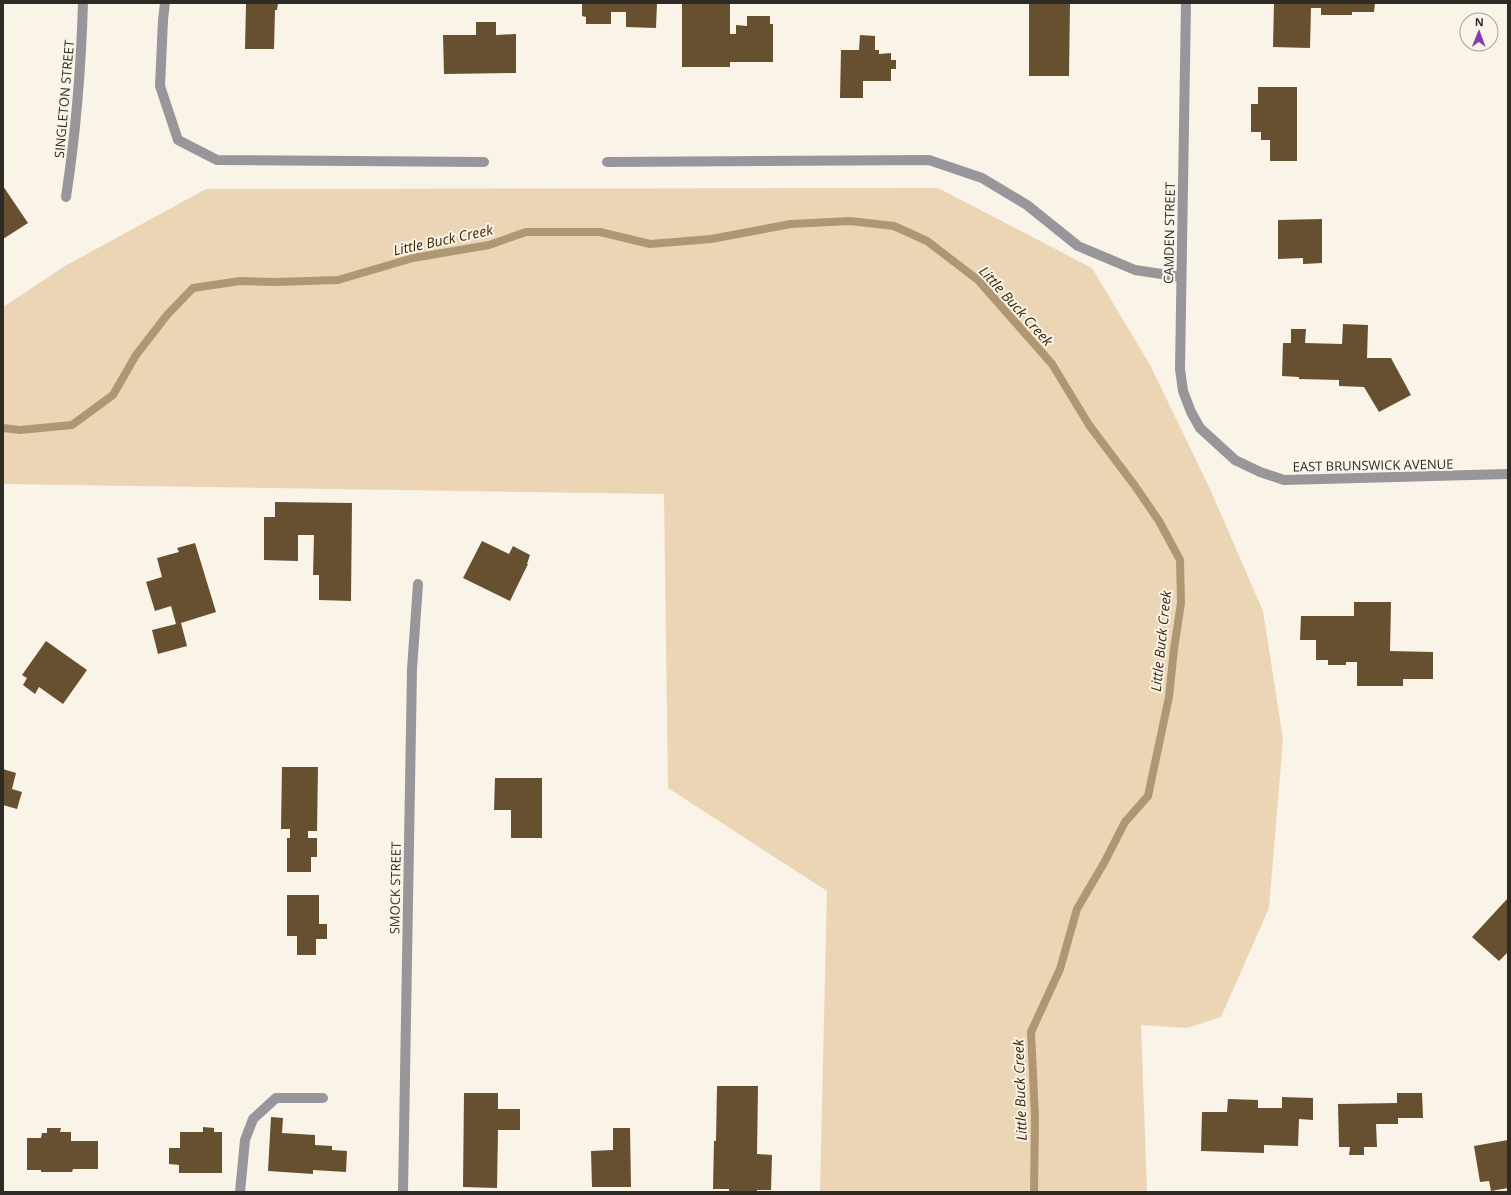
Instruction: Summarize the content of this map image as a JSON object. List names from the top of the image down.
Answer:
{
  "streets": {
    "street": [
      "SINGLETON STREET",
      "CAMDEN STREET",
      "EAST BRUNSWICK AVENUE",
      "SMOCK STREET"
    ]
  },
  "crossings": [
    ["CAMDEN STREET", "EAST BRUNSWICK AVENUE"]
  ],
  "water": ["Little Buck Creek"],
  "north": "top"
}
